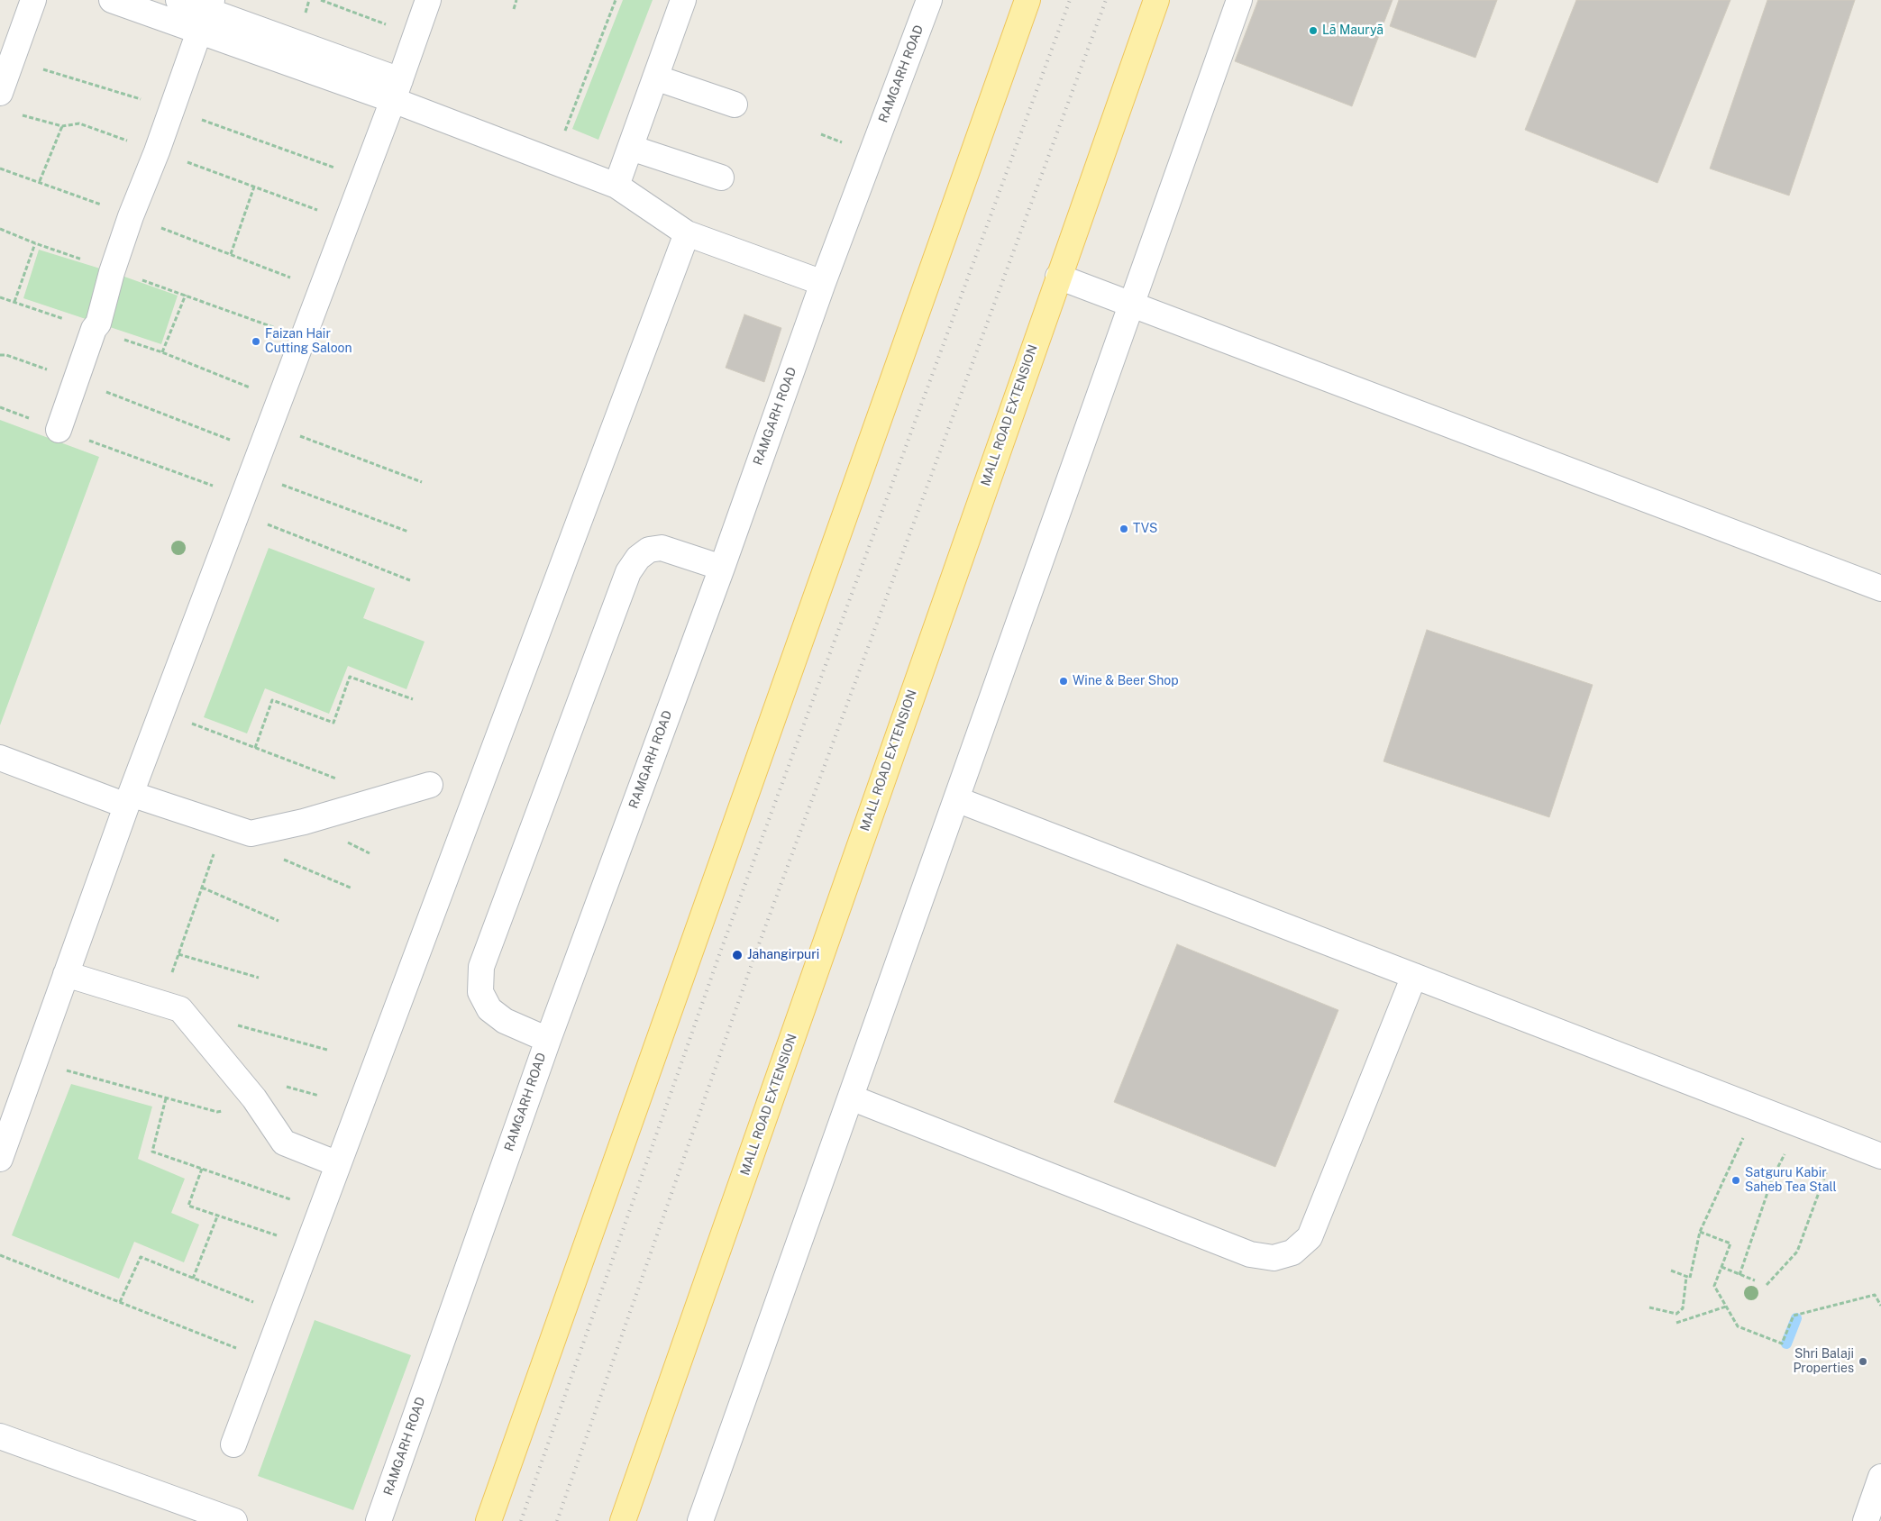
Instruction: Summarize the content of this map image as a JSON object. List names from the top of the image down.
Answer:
{
  "streets": {
    "main road": ["MALL ROAD EXTENSION"],
    "street": ["RAMGARH ROAD"]
  },
  "places": [
    "Lā Mauryā",
    "Faizan Hair Cutting Saloon",
    "TVS",
    "Wine & Beer Shop",
    "Jahangirpuri",
    "Satguru Kabir Saheb Tea Stall",
    "Shri Balaji Properties"
  ]
}
